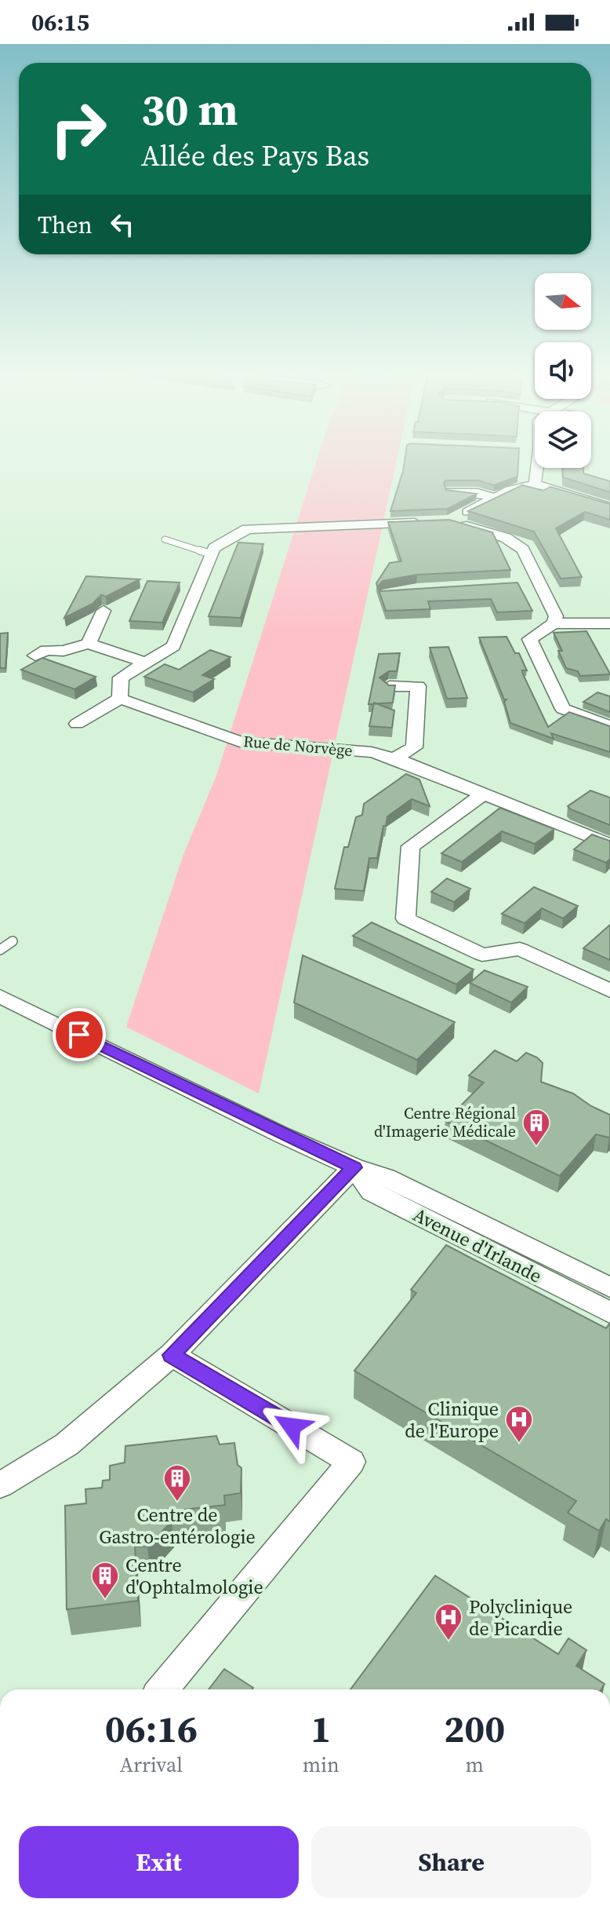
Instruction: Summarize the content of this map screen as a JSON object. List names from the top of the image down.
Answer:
{
  "streets": {
    "street": ["Rue de Norvège", "Avenue d'Irlande"]
  },
  "places": {
    "building": ["Centre Régional d'Imagerie Médicale", "Centre de Gastro-entérologie", "Centre d'Ophtalmologie"],
    "hospital": ["Clinique de l'Europe", "Polyclinique de Picardie"]
  },
  "north": "right",
  "page": {
    "status": "06:15",
    "turn": ["30 m", "Allée des Pays Bas"],
    "then": "Then",
    "eta": [
      "06:16",
      "Arrival",
      "1",
      "min",
      "200",
      "m"
    ],
    "buttons": ["Exit", "Share"]
  }
}
